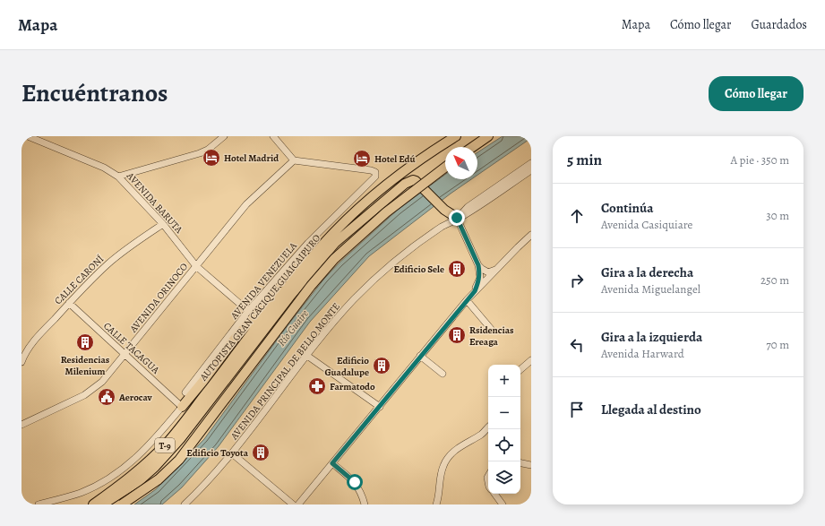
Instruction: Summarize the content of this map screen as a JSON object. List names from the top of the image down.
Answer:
{
  "streets": {
    "highway": ["AUTOPISTA GRAN CACIQUE GUAICAIPURO", "T-9"],
    "street": [
      "AVENIDA BARUTA",
      "CALLE CARONÍ",
      "AVENIDA VENEZUELA",
      "AVENIDA ORINOCO",
      "CALLE TACAGUA",
      "AVENIDA PRINCIPAL DE BELLO MONTE"
    ]
  },
  "crossings": [
    ["AVENIDA BARUTA", "CALLE CARONÍ"],
    ["AVENIDA BARUTA", "AVENIDA VENEZUELA"],
    ["AVENIDA BARUTA", "AVENIDA ORINOCO"],
    ["CALLE CARONÍ", "CALLE TACAGUA"],
    ["AVENIDA VENEZUELA", "AVENIDA ORINOCO"],
    ["AVENIDA ORINOCO", "CALLE TACAGUA"]
  ],
  "water": ["Río Guaire"],
  "places": {
    "hotel": ["Hotel Madrid", "Hotel Edú"],
    "building": [
      "Edificio Sele",
      "Rsidencias Ereaga",
      "Residencias Milenium",
      "Edificio Guadalupe",
      "Edificio Toyota"
    ],
    "pharmacy": ["Farmatodo"],
    "public building": ["Aerocav"]
  },
  "north": "top left",
  "page": {
    "header": "Mapa",
    "nav": ["Mapa", "Cómo llegar", "Guardados"],
    "title": "Encuéntranos",
    "buttons": "Cómo llegar",
    "heading": ["5 min", "A pie · 350 m"],
    "list": [
      ["Continúa", "Avenida Casiquiare", "30 m"],
      ["Gira a la derecha", "Avenida Miguelangel", "250 m"],
      ["Gira a la izquierda", "Avenida Harward", "70 m"],
      "Llegada al destino"
    ],
    "map_buttons": ["+", "−"]
  }
}
